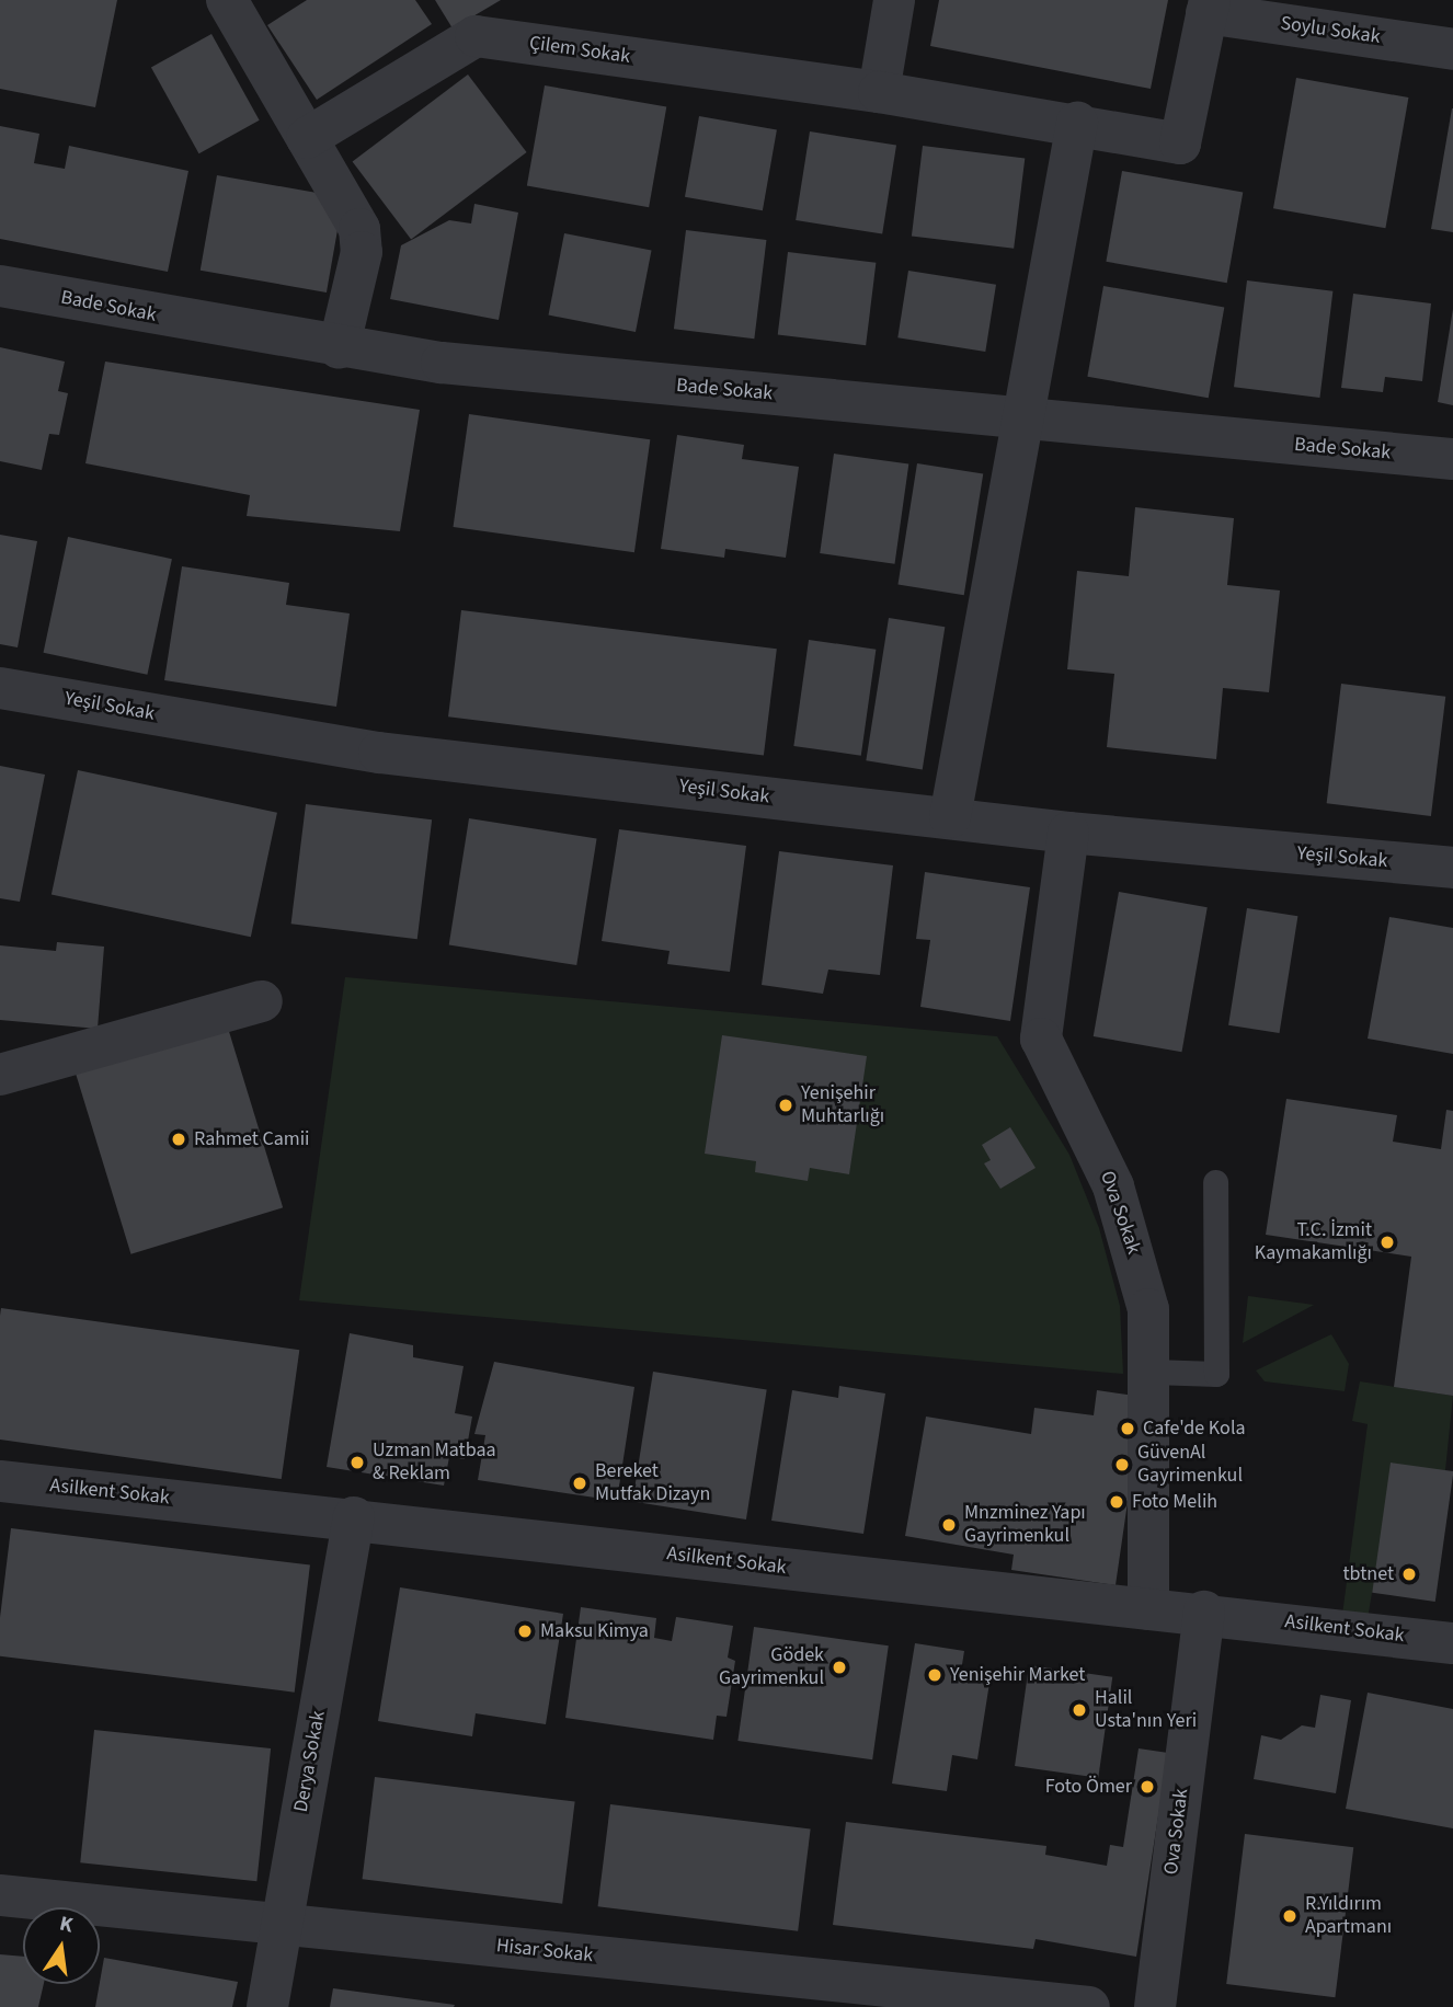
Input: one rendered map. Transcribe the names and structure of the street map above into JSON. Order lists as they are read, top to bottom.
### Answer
{
  "streets": {
    "street": [
      "Soylu Sokak",
      "Çilem Sokak",
      "Bade Sokak",
      "Yeşil Sokak",
      "Ova Sokak",
      "Asilkent Sokak",
      "Derya Sokak",
      "Hisar Sokak"
    ]
  },
  "crossings": [
    ["Soylu Sokak", "Çilem Sokak"],
    ["Yeşil Sokak", "Ova Sokak"],
    ["Ova Sokak", "Asilkent Sokak"],
    ["Asilkent Sokak", "Derya Sokak"],
    ["Derya Sokak", "Hisar Sokak"]
  ],
  "places": [
    "Yenişehir Muhtarlığı",
    "Rahmet Camii",
    "T.C. İzmit Kaymakamlığı",
    "Cafe'de Kola",
    "Uzman Matbaa & Reklam",
    "GüvenAl Gayrimenkul",
    "Bereket Mutfak Dizayn",
    "Foto Melih",
    "Mnzminez Yapı Gayrimenkul",
    "tbtnet",
    "Maksu Kimya",
    "Gödek Gayrimenkul",
    "Yenişehir Market",
    "Halil Usta'nın Yeri",
    "Foto Ömer",
    "R.Yıldırım Apartmanı"
  ],
  "north": "top"
}
